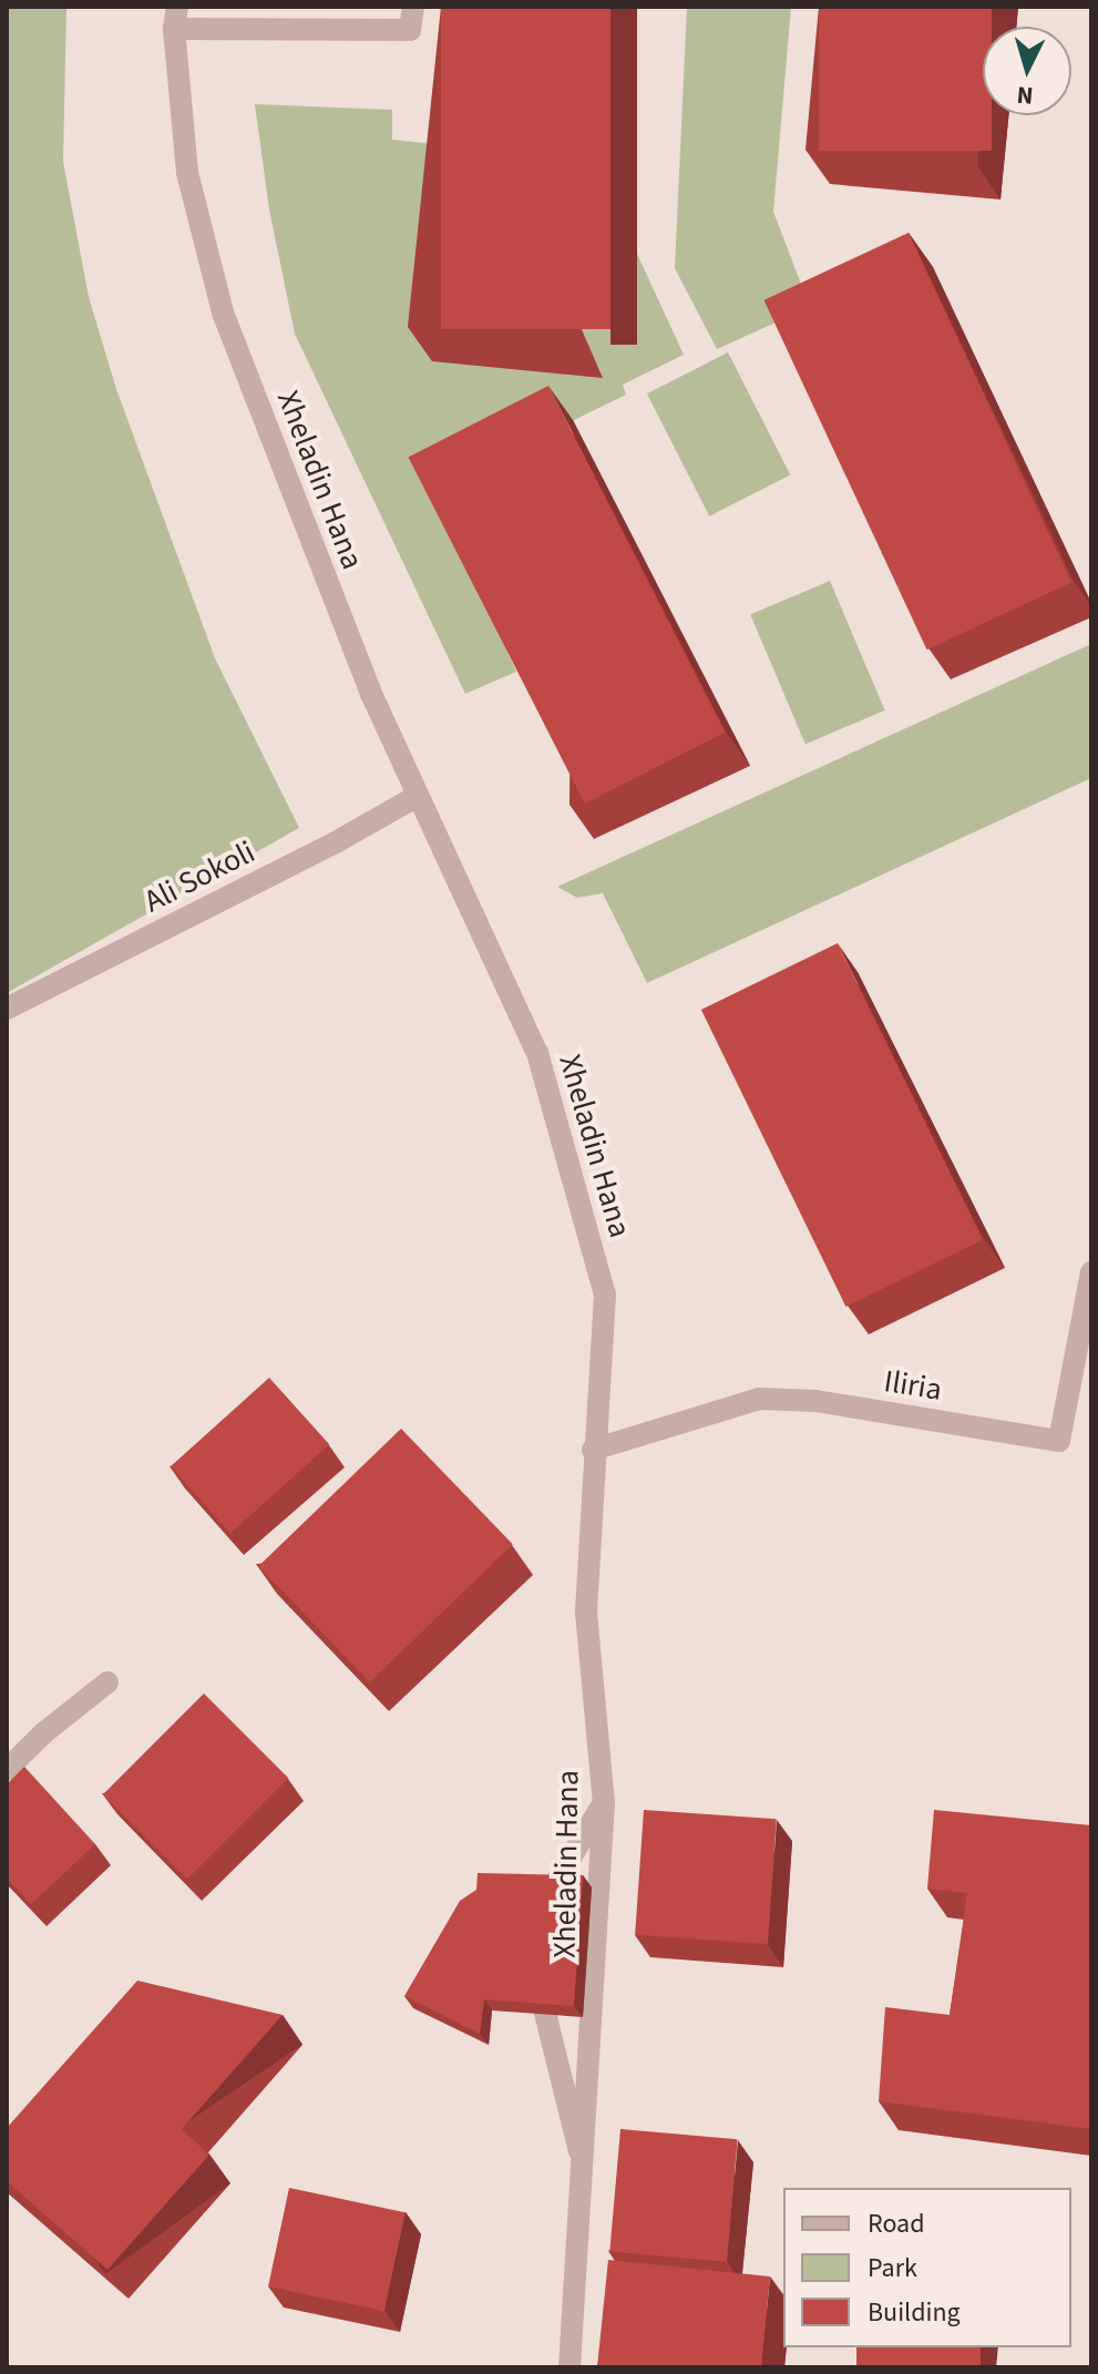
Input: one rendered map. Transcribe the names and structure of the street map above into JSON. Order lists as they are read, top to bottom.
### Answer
{
  "streets": {
    "street": ["Xheladin Hana", "Ali Sokoli", "Iliria"]
  },
  "crossings": [
    ["Xheladin Hana", "Ali Sokoli"],
    ["Xheladin Hana", "Iliria"]
  ],
  "legend": ["Road", "Park", "Building"],
  "north": "bottom"
}
